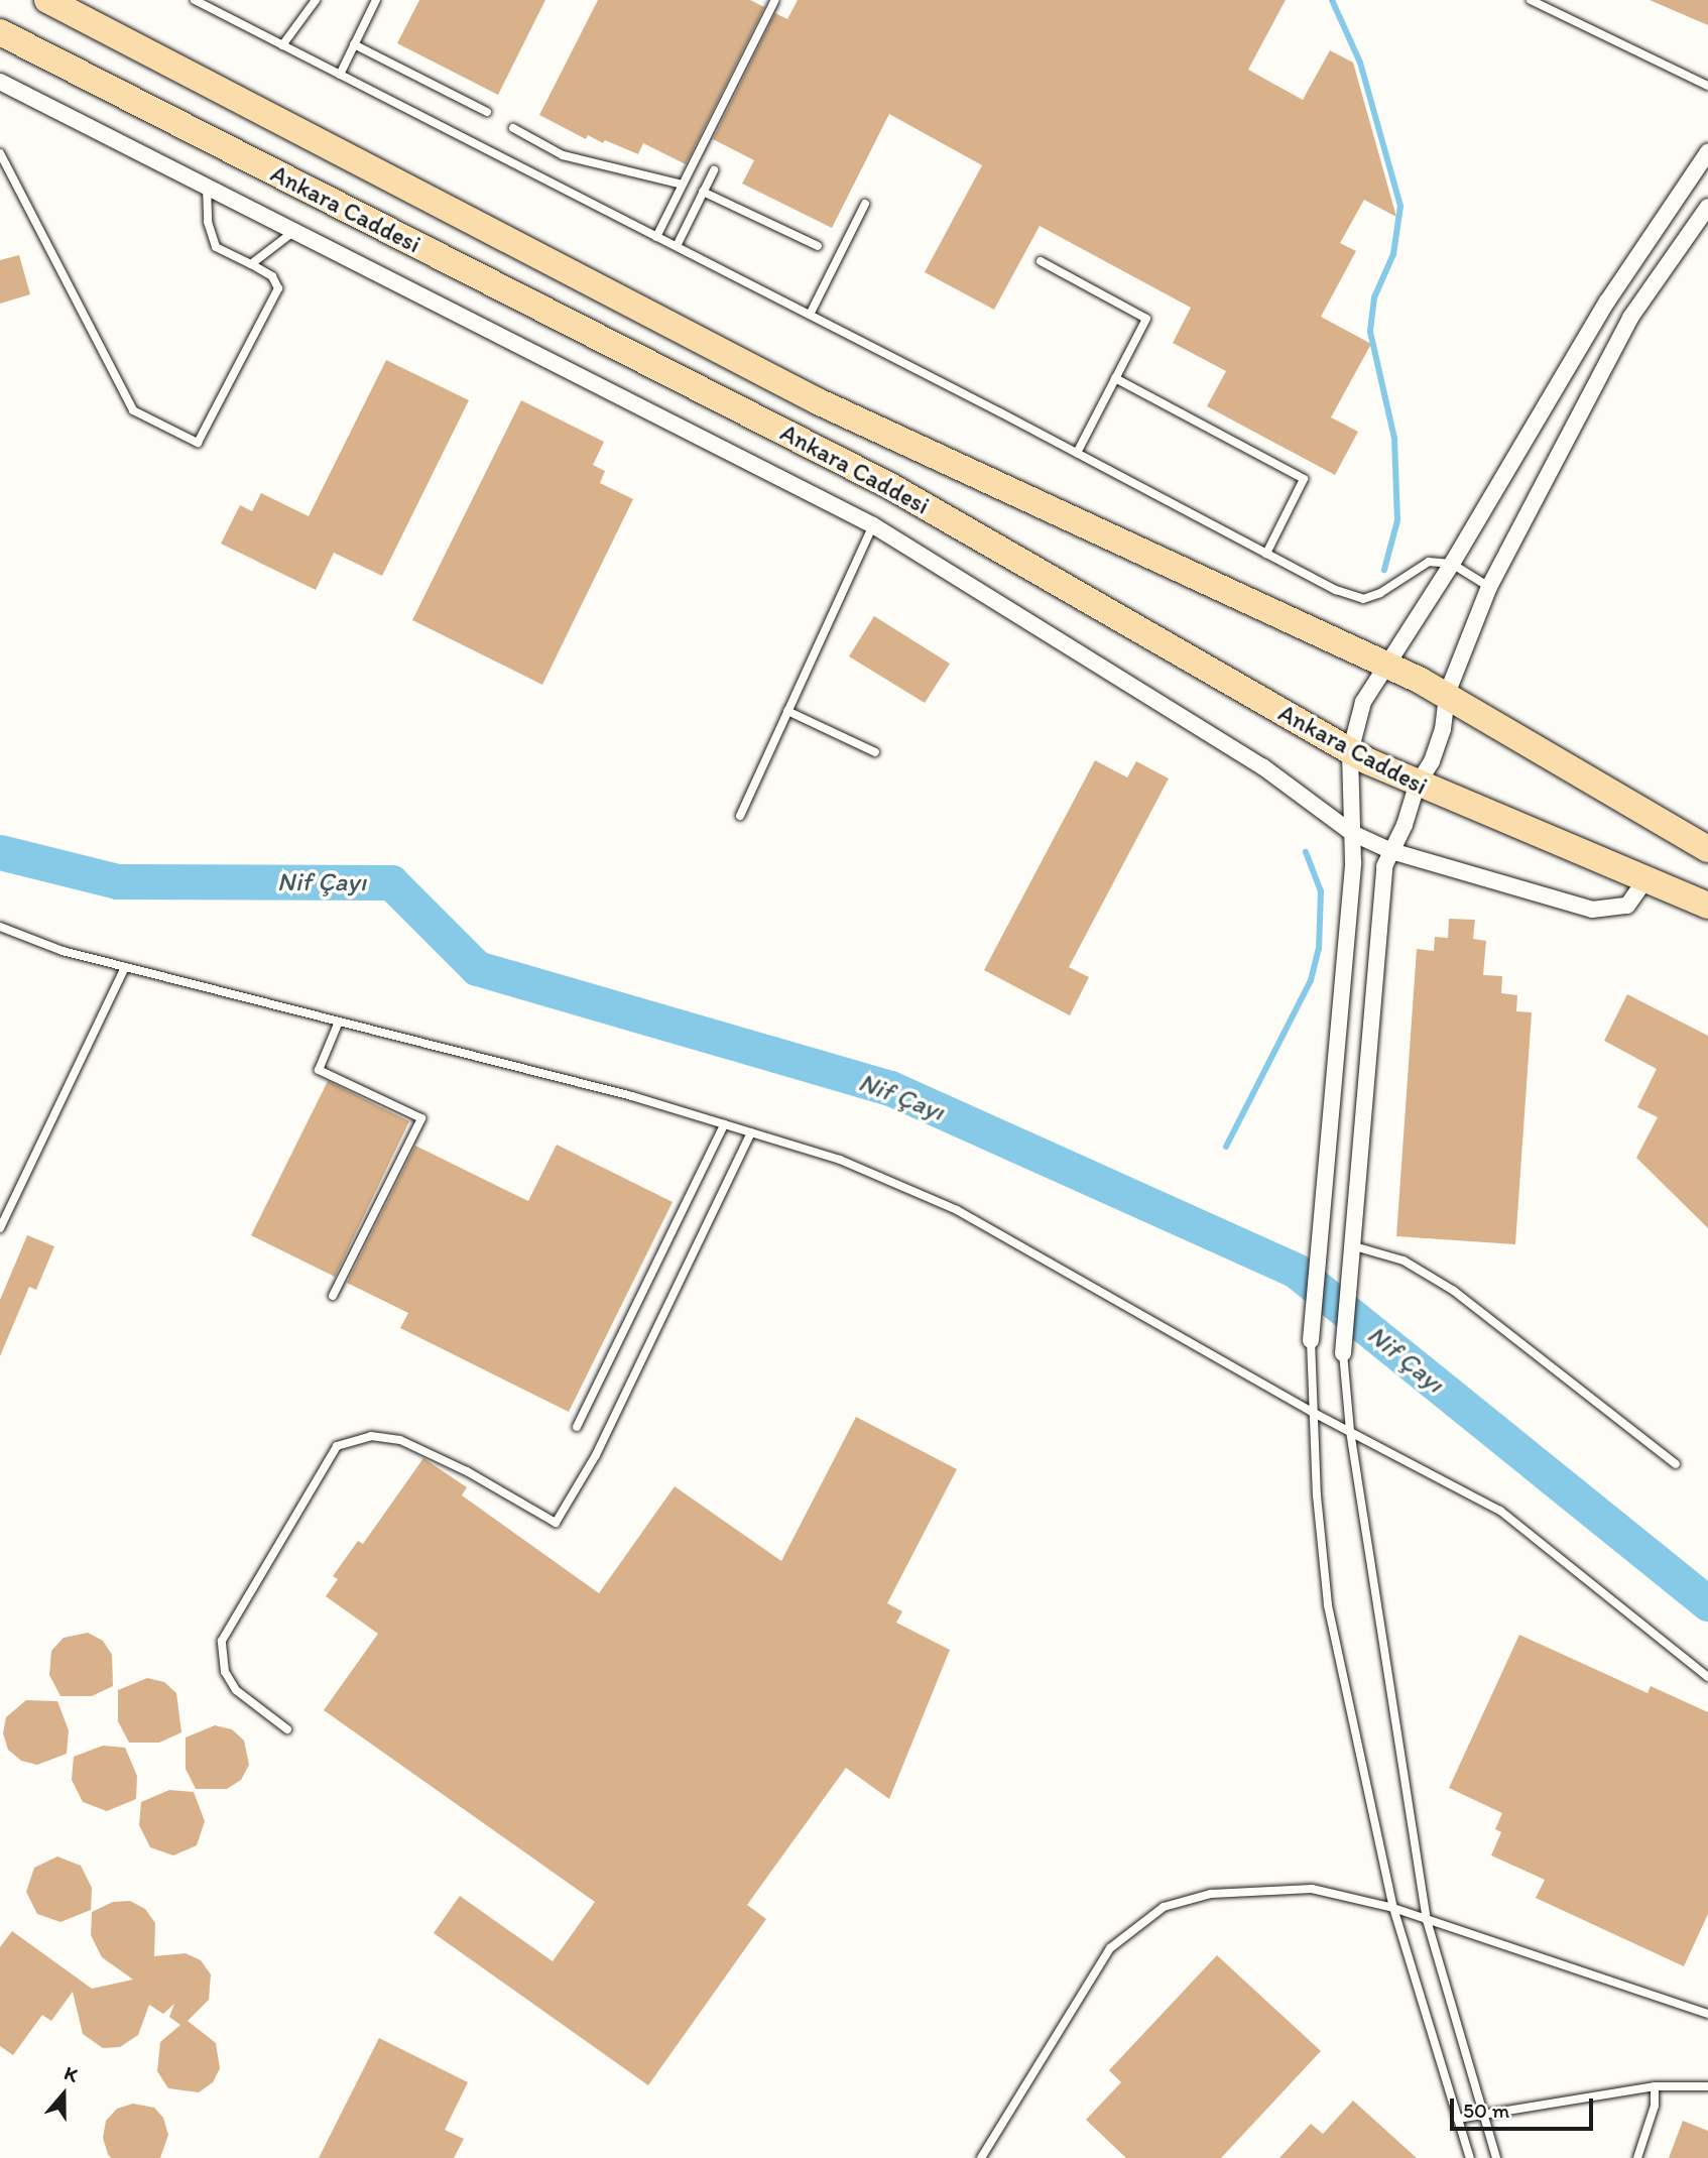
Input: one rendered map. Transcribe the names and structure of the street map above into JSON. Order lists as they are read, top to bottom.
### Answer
{
  "streets": {
    "highway": ["Ankara Caddesi"]
  },
  "water": ["Nif Çayı"],
  "scale_bar": "50 m",
  "north": "top"
}
